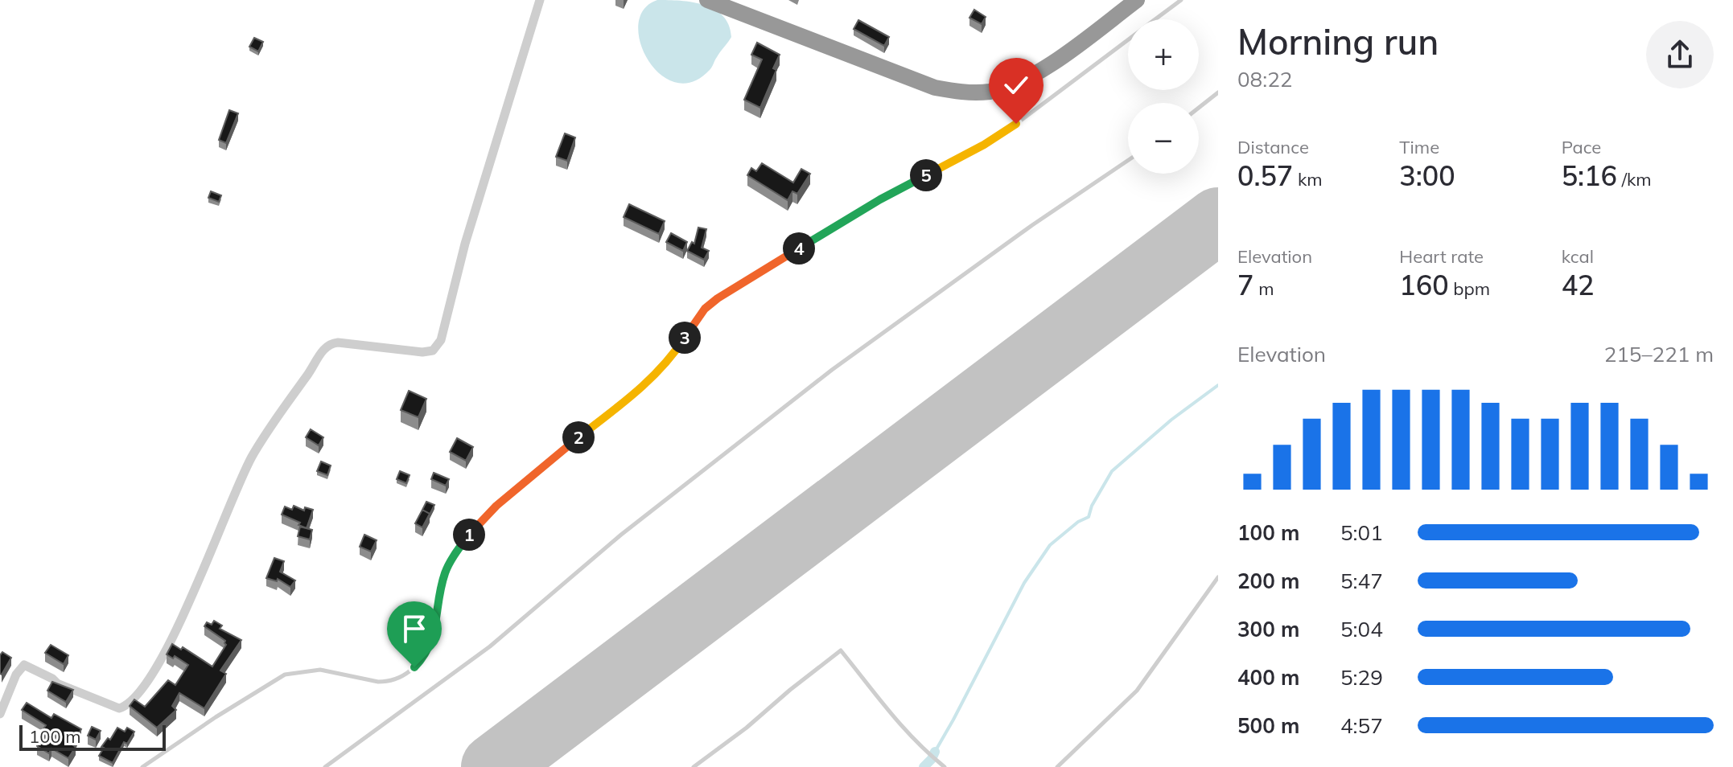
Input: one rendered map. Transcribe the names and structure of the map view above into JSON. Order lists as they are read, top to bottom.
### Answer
{
  "scale_bar": "100 m",
  "page": {
    "heading": ["Morning run", "08:22"],
    "map_buttons": ["+", "−"],
    "stats": [
      ["Distance", "0.57 km"],
      ["Time", "3:00"],
      ["Pace", "5:16 /km"],
      ["Elevation", "7 m"],
      ["Heart rate", "160 bpm"],
      ["kcal", "42"]
    ],
    "pins": [
      "5",
      "4",
      "3",
      "2",
      "1"
    ],
    "chart": ["Elevation", "215–221 m"],
    "list": [
      {
        "name": "100 m",
        "note": "5:01"
      },
      {
        "name": "200 m",
        "note": "5:47"
      },
      {
        "name": "300 m",
        "note": "5:04"
      },
      {
        "name": "400 m",
        "note": "5:29"
      },
      {
        "name": "500 m",
        "note": "4:57"
      }
    ],
    "scale": "100 m"
  }
}
